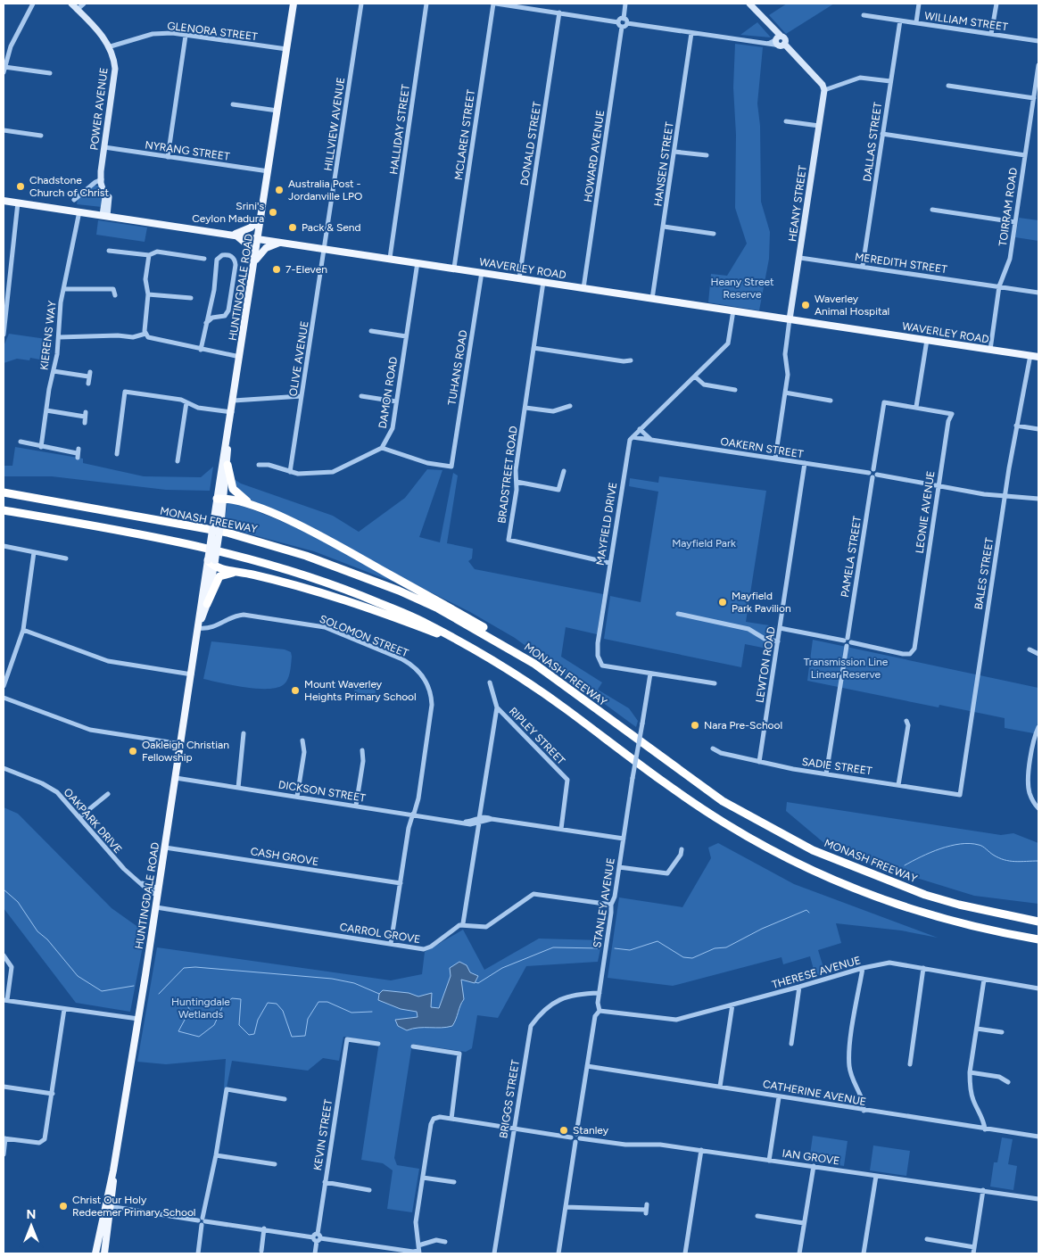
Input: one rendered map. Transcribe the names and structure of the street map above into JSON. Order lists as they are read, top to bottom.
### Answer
{
  "streets": {
    "highway": ["MONASH FREEWAY"],
    "main road": ["WAVERLEY ROAD", "HUNTINGDALE ROAD"],
    "street": [
      "WILLIAM STREET",
      "GLENORA STREET",
      "POWER AVENUE",
      "HILLVIEW AVENUE",
      "HALLIDAY STREET",
      "MCLAREN STREET",
      "DALLAS STREET",
      "DONALD STREET",
      "NYRANG STREET",
      "HOWARD AVENUE",
      "HANSEN STREET",
      "HEANY STREET",
      "TOIRRAM ROAD",
      "MEREDITH STREET",
      "KIERENS WAY",
      "OLIVE AVENUE",
      "TUHANS ROAD",
      "DAMON ROAD",
      "OAKERN STREET",
      "BRADSTREET ROAD",
      "LEONIE AVENUE",
      "MAYFIELD DRIVE",
      "PAMELA STREET",
      "BALES STREET",
      "SOLOMON STREET",
      "LEWTON ROAD",
      "RIPLEY STREET",
      "SADIE STREET",
      "DICKSON STREET",
      "OAKPARK DRIVE",
      "CASH GROVE",
      "STANLEY AVENUE",
      "CARROL GROVE",
      "THERESE AVENUE",
      "CATHERINE AVENUE",
      "BRIGGS STREET",
      "KEVIN STREET",
      "IAN GROVE"
    ]
  },
  "crossings": [
    ["WILLIAM STREET", "DALLAS STREET"],
    ["GLENORA STREET", "POWER AVENUE"],
    ["GLENORA STREET", "HUNTINGDALE ROAD"],
    ["POWER AVENUE", "NYRANG STREET"],
    ["POWER AVENUE", "WAVERLEY ROAD"],
    ["HILLVIEW AVENUE", "WAVERLEY ROAD"],
    ["HILLVIEW AVENUE", "OLIVE AVENUE"],
    ["HALLIDAY STREET", "WAVERLEY ROAD"],
    ["MCLAREN STREET", "WAVERLEY ROAD"],
    ["DALLAS STREET", "MEREDITH STREET"],
    ["DONALD STREET", "WAVERLEY ROAD"],
    ["NYRANG STREET", "HUNTINGDALE ROAD"],
    ["HOWARD AVENUE", "WAVERLEY ROAD"],
    ["HANSEN STREET", "WAVERLEY ROAD"],
    ["HEANY STREET", "MEREDITH STREET"],
    ["HEANY STREET", "WAVERLEY ROAD"],
    ["TOIRRAM ROAD", "MEREDITH STREET"],
    ["TOIRRAM ROAD", "WAVERLEY ROAD"],
    ["WAVERLEY ROAD", "HUNTINGDALE ROAD"],
    ["WAVERLEY ROAD", "KIERENS WAY"],
    ["WAVERLEY ROAD", "OLIVE AVENUE"],
    ["WAVERLEY ROAD", "TUHANS ROAD"],
    ["WAVERLEY ROAD", "DAMON ROAD"],
    ["WAVERLEY ROAD", "BRADSTREET ROAD"],
    ["WAVERLEY ROAD", "MAYFIELD DRIVE"],
    ["WAVERLEY ROAD", "BALES STREET"],
    ["HUNTINGDALE ROAD", "SOLOMON STREET"],
    ["HUNTINGDALE ROAD", "DICKSON STREET"],
    ["HUNTINGDALE ROAD", "OAKPARK DRIVE"],
    ["HUNTINGDALE ROAD", "CASH GROVE"],
    ["HUNTINGDALE ROAD", "CARROL GROVE"],
    ["TUHANS ROAD", "DAMON ROAD"],
    ["OAKERN STREET", "MAYFIELD DRIVE"],
    ["OAKERN STREET", "LEWTON ROAD"],
    ["BRADSTREET ROAD", "MAYFIELD DRIVE"],
    ["LEONIE AVENUE", "PAMELA STREET"],
    ["MAYFIELD DRIVE", "STANLEY AVENUE"],
    ["PAMELA STREET", "SADIE STREET"],
    ["BALES STREET", "SADIE STREET"],
    ["SOLOMON STREET", "DICKSON STREET"],
    ["SOLOMON STREET", "CASH GROVE"],
    ["SOLOMON STREET", "CARROL GROVE"],
    ["LEWTON ROAD", "SADIE STREET"],
    ["RIPLEY STREET", "DICKSON STREET"],
    ["DICKSON STREET", "STANLEY AVENUE"],
    ["STANLEY AVENUE", "THERESE AVENUE"],
    ["STANLEY AVENUE", "CATHERINE AVENUE"],
    ["STANLEY AVENUE", "BRIGGS STREET"],
    ["STANLEY AVENUE", "IAN GROVE"]
  ],
  "parks": [
    "Heany Street Reserve",
    "Mayfield Park",
    "Transmission Line Linear Reserve",
    "Huntingdale Wetlands"
  ],
  "places": [
    "Chadstone Church of Christ",
    "Australia Post - Jordanville LPO",
    "Srini's Ceylon Madura",
    "Pack & Send",
    "7-Eleven",
    "Waverley Animal Hospital",
    "Mayfield Park Pavilion",
    "Mount Waverley Heights Primary School",
    "Nara Pre-School",
    "Oakleigh Christian Fellowship",
    "Stanley",
    "Christ Our Holy Redeemer Primary School"
  ],
  "north": "top"
}
